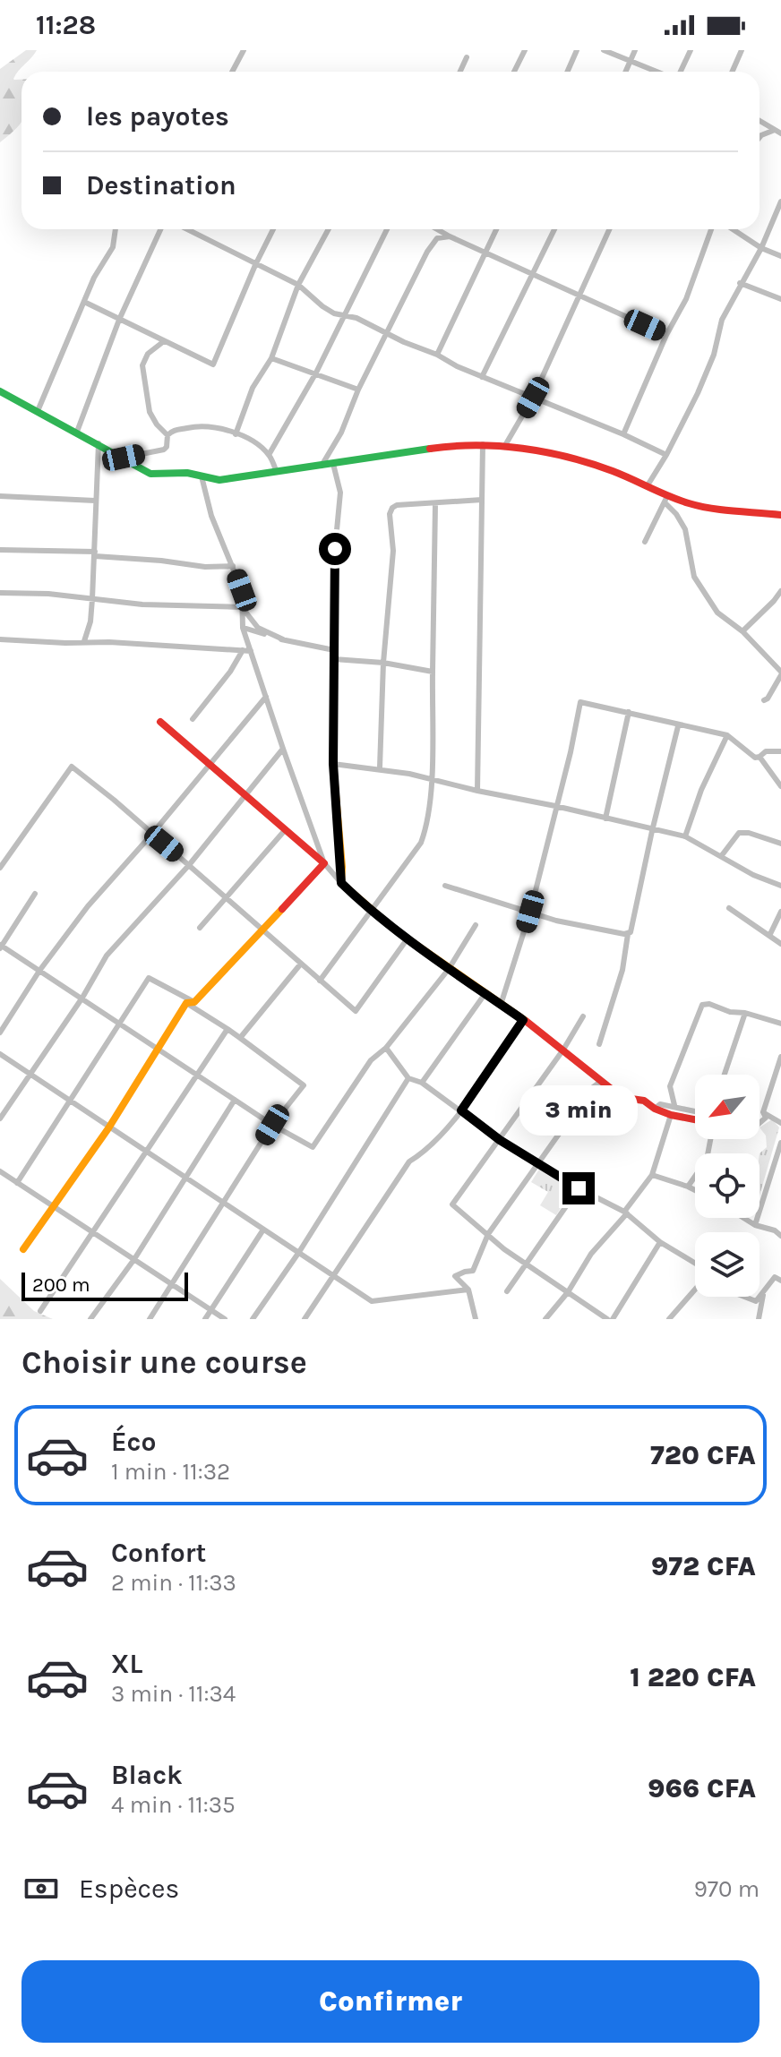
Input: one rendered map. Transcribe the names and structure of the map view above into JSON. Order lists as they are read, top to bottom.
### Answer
{
  "scale_bar": "200 m",
  "north": "bottom left",
  "page": {
    "status": "11:28",
    "banner": ["les payotes", "Destination"],
    "bubble": "3 min",
    "scale": "200 m",
    "heading": "Choisir une course",
    "list": [
      {
        "name": "Éco",
        "note": "1 min · 11:32",
        "value": "720 CFA"
      },
      {
        "name": "Confort",
        "note": "2 min · 11:33",
        "value": "972 CFA"
      },
      {
        "name": "XL",
        "note": "3 min · 11:34",
        "value": "1 220 CFA"
      },
      {
        "name": "Black",
        "note": "4 min · 11:35",
        "value": "966 CFA"
      }
    ],
    "pay": ["Espèces", "970 m"],
    "buttons": "Confirmer"
  }
}
